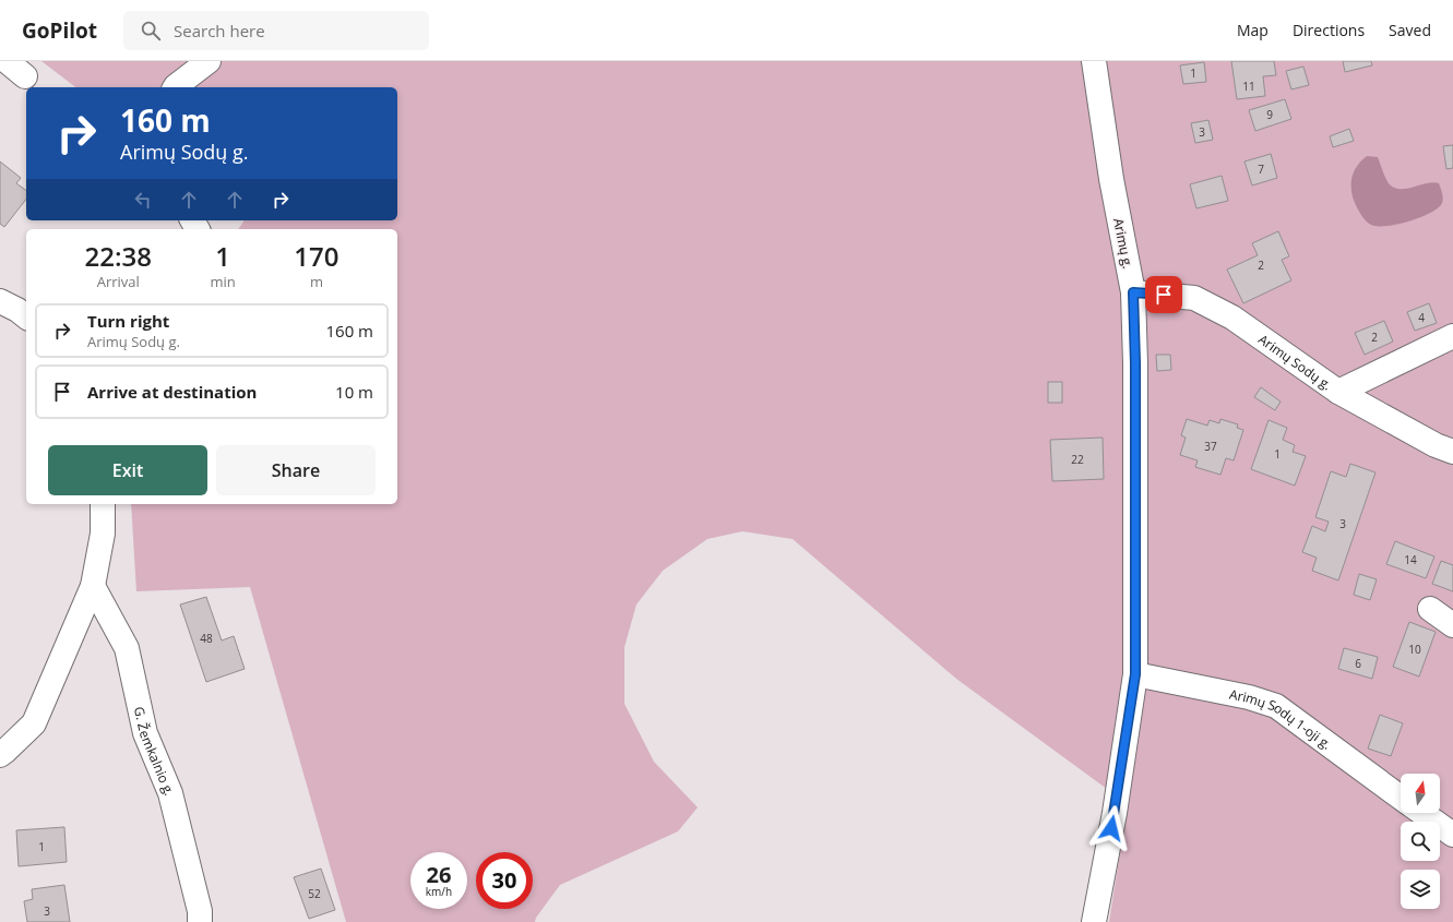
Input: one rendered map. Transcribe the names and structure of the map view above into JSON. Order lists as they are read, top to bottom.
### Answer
{
  "streets": {
    "street": [
      "Arimų g.",
      "Arimų Sodų g.",
      "Arimų Sodų 1-oji g.",
      "G. Žemkalnio g."
    ]
  },
  "crossings": [
    ["Arimų g.", "Arimų Sodų g."],
    ["Arimų g.", "Arimų Sodų 1-oji g."]
  ],
  "house_numbers": [
    "1",
    "11",
    "9",
    "3",
    "7",
    "2",
    "4",
    "2",
    "37",
    "1",
    "22",
    "3",
    "14",
    "48",
    "10",
    "6",
    "1",
    "52",
    "3"
  ],
  "north": "top",
  "page": {
    "header": "GoPilot",
    "search": "Search here",
    "nav": ["Map", "Directions", "Saved"],
    "turn": ["160 m", "Arimų Sodų g."],
    "eta": [
      "22:38",
      "Arrival",
      "1",
      "min",
      "170",
      "m"
    ],
    "list": [
      {
        "name": "Turn right",
        "note": "Arimų Sodų g.",
        "value": "160 m"
      },
      {
        "name": "Arrive at destination",
        "value": "10 m"
      }
    ],
    "buttons": ["Exit", "Share"],
    "speed": "26 km/h",
    "limit": "30"
  }
}
